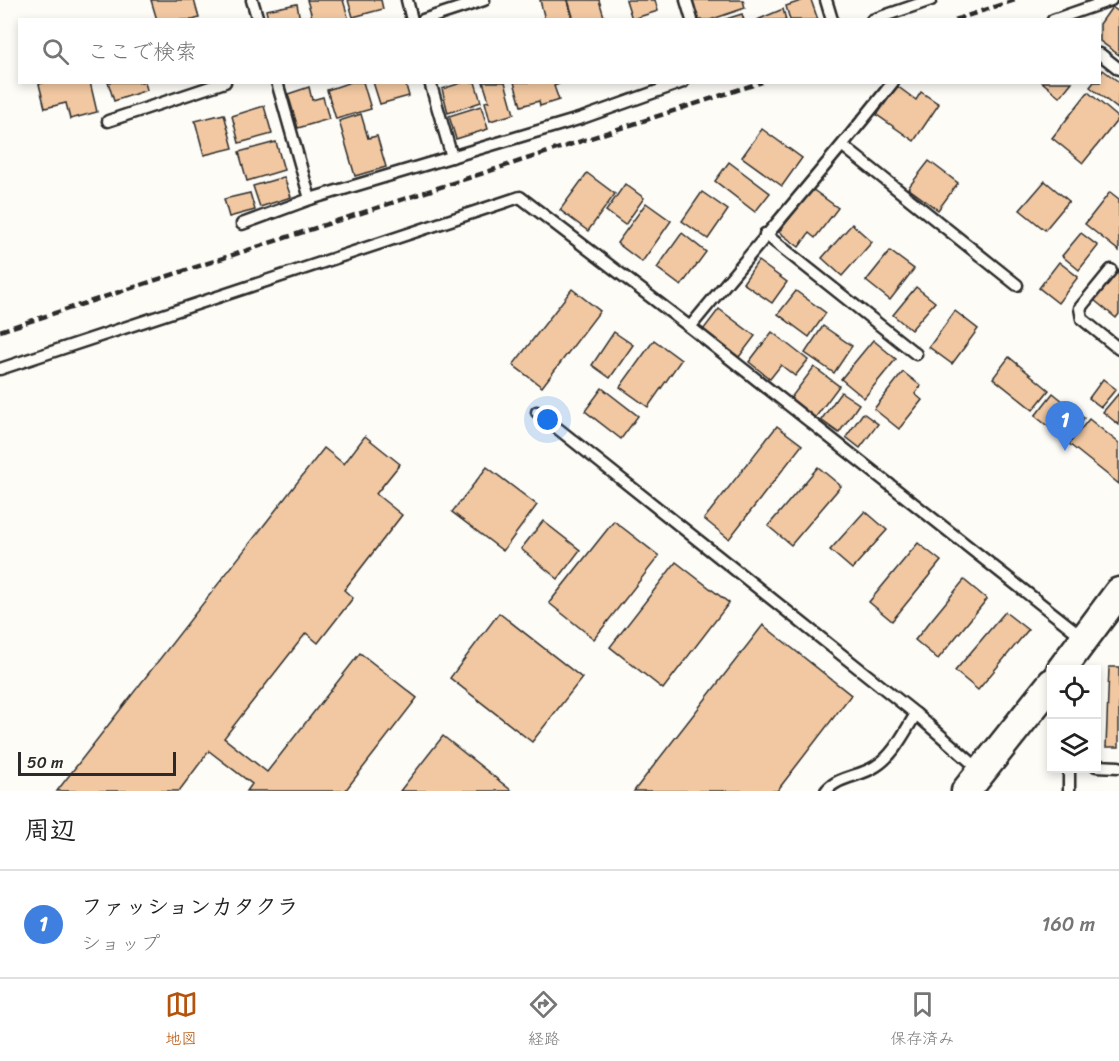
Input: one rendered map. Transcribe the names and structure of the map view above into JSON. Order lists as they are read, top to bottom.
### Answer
{
  "scale_bar": "50 m",
  "page": {
    "search": "ここで検索",
    "pins": "1",
    "scale": "50 m",
    "heading": "周辺",
    "list": [
      {
        "mark": "1",
        "name": "ファッションカタクラ",
        "note": "ショップ",
        "value": "160 m"
      }
    ],
    "nav": ["地図", "経路", "保存済み"]
  }
}
